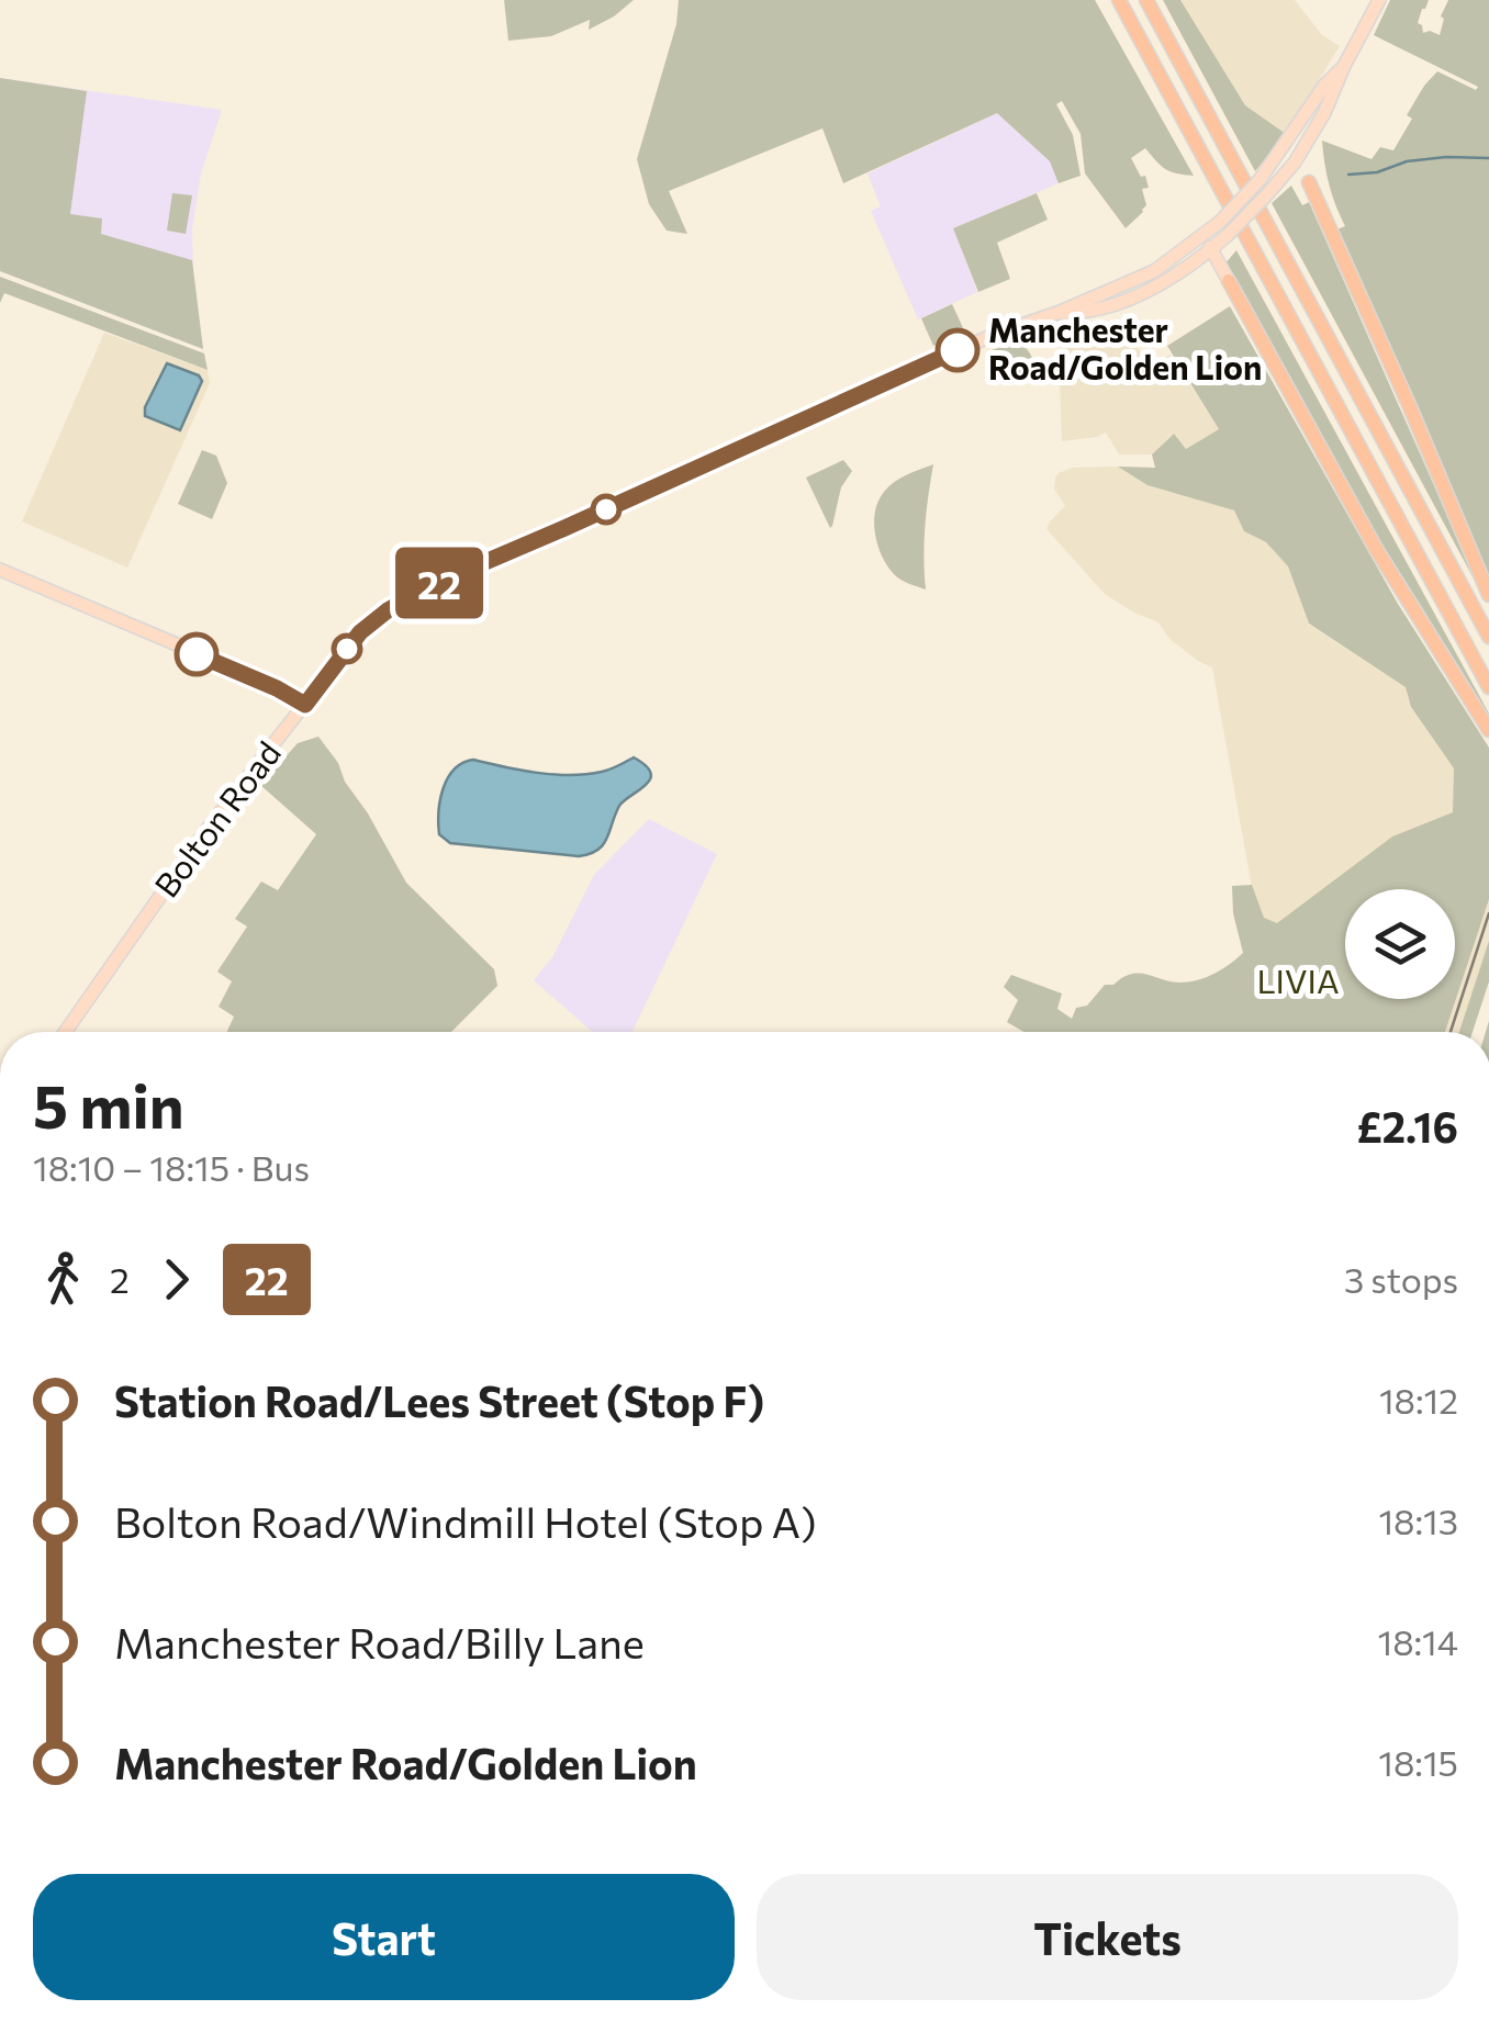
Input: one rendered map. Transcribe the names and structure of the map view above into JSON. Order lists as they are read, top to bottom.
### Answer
{
  "streets": {
    "main road": ["Bolton Road"]
  },
  "parks": ["LIVIA"],
  "places": ["Manchester Road/Golden Lion"],
  "lines": ["bus line 22"],
  "page": {
    "on_map": "22",
    "heading": ["5 min", "18:10 – 18:15 · Bus", "£2.16"],
    "legs": ["2", "22", "3 stops"],
    "list": [
      {
        "name": "Station Road/Lees Street (Stop F)",
        "value": "18:12"
      },
      {
        "name": "Bolton Road/Windmill Hotel (Stop A)",
        "value": "18:13"
      },
      {
        "name": "Manchester Road/Billy Lane",
        "value": "18:14"
      },
      {
        "name": "Manchester Road/Golden Lion",
        "value": "18:15"
      }
    ],
    "buttons": ["Start", "Tickets"]
  }
}
